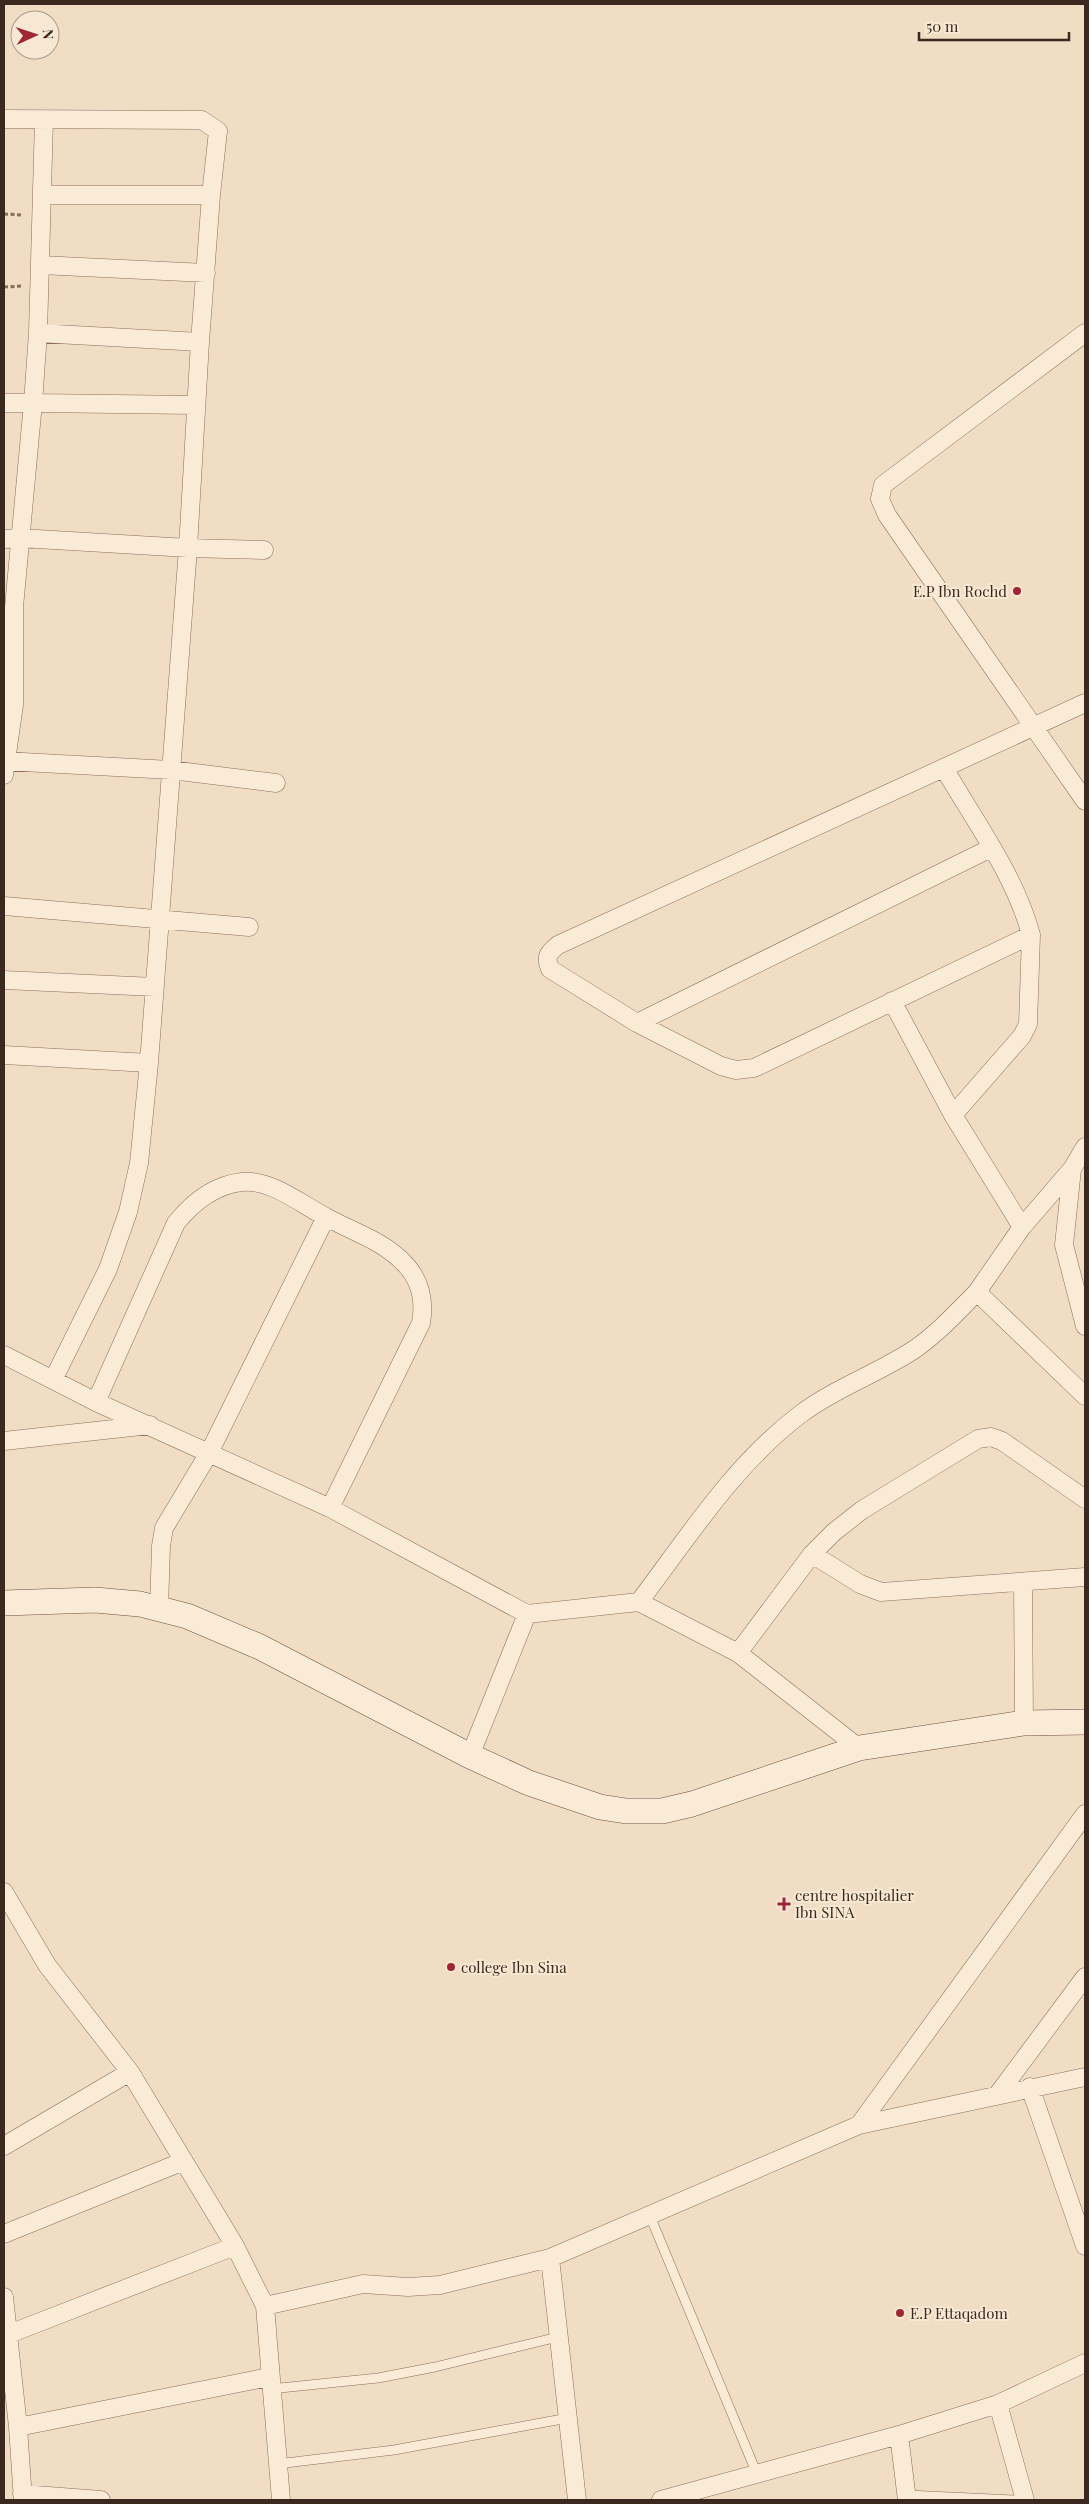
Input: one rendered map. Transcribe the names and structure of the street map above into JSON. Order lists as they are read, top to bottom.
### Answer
{
  "places": {
    "other": ["E.P Ibn Rochd", "college Ibn Sina", "E.P Ettaqadom"],
    "health": ["centre hospitalier Ibn SINA"]
  },
  "scale_bar": "50 m",
  "north": "right"
}
